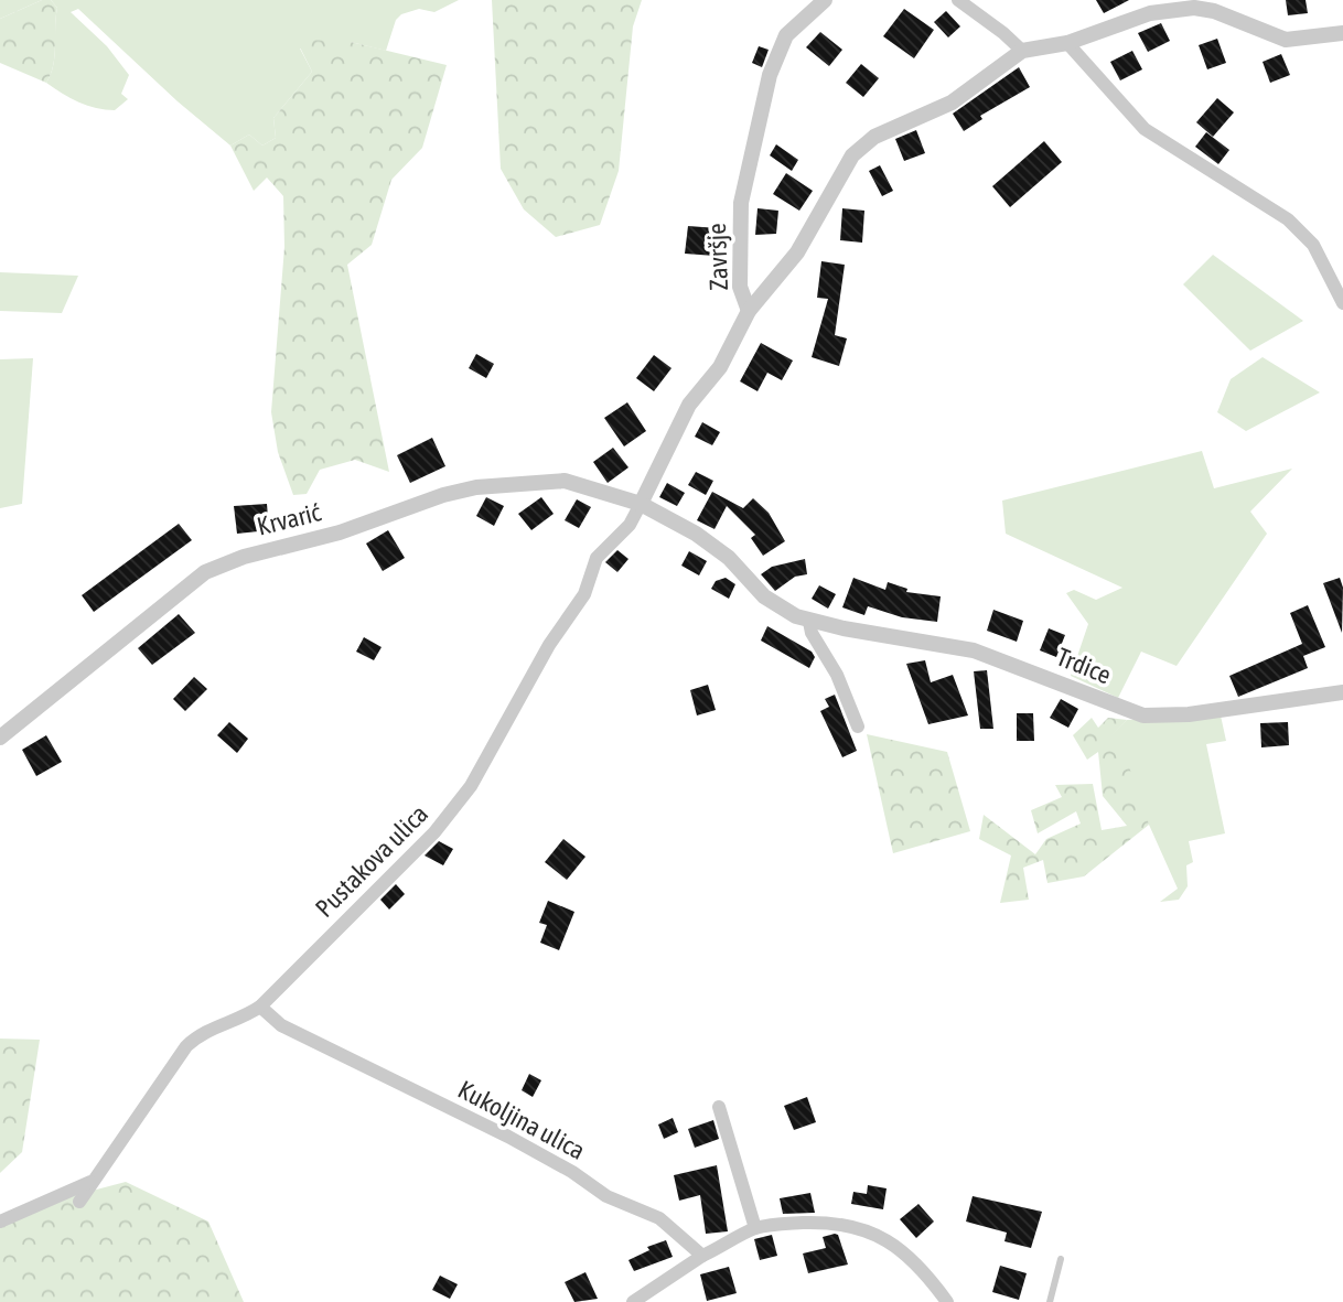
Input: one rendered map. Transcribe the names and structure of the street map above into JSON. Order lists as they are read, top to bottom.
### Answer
{
  "streets": {
    "street": [
      "Završje",
      "Krvarić",
      "Trdice",
      "Pustakova ulica",
      "Kukoljina ulica"
    ]
  },
  "crossings": [
    ["Završje", "Krvarić"],
    ["Završje", "Trdice"],
    ["Završje", "Pustakova ulica"],
    ["Krvarić", "Trdice"],
    ["Krvarić", "Pustakova ulica"],
    ["Trdice", "Pustakova ulica"],
    ["Pustakova ulica", "Kukoljina ulica"]
  ]
}
